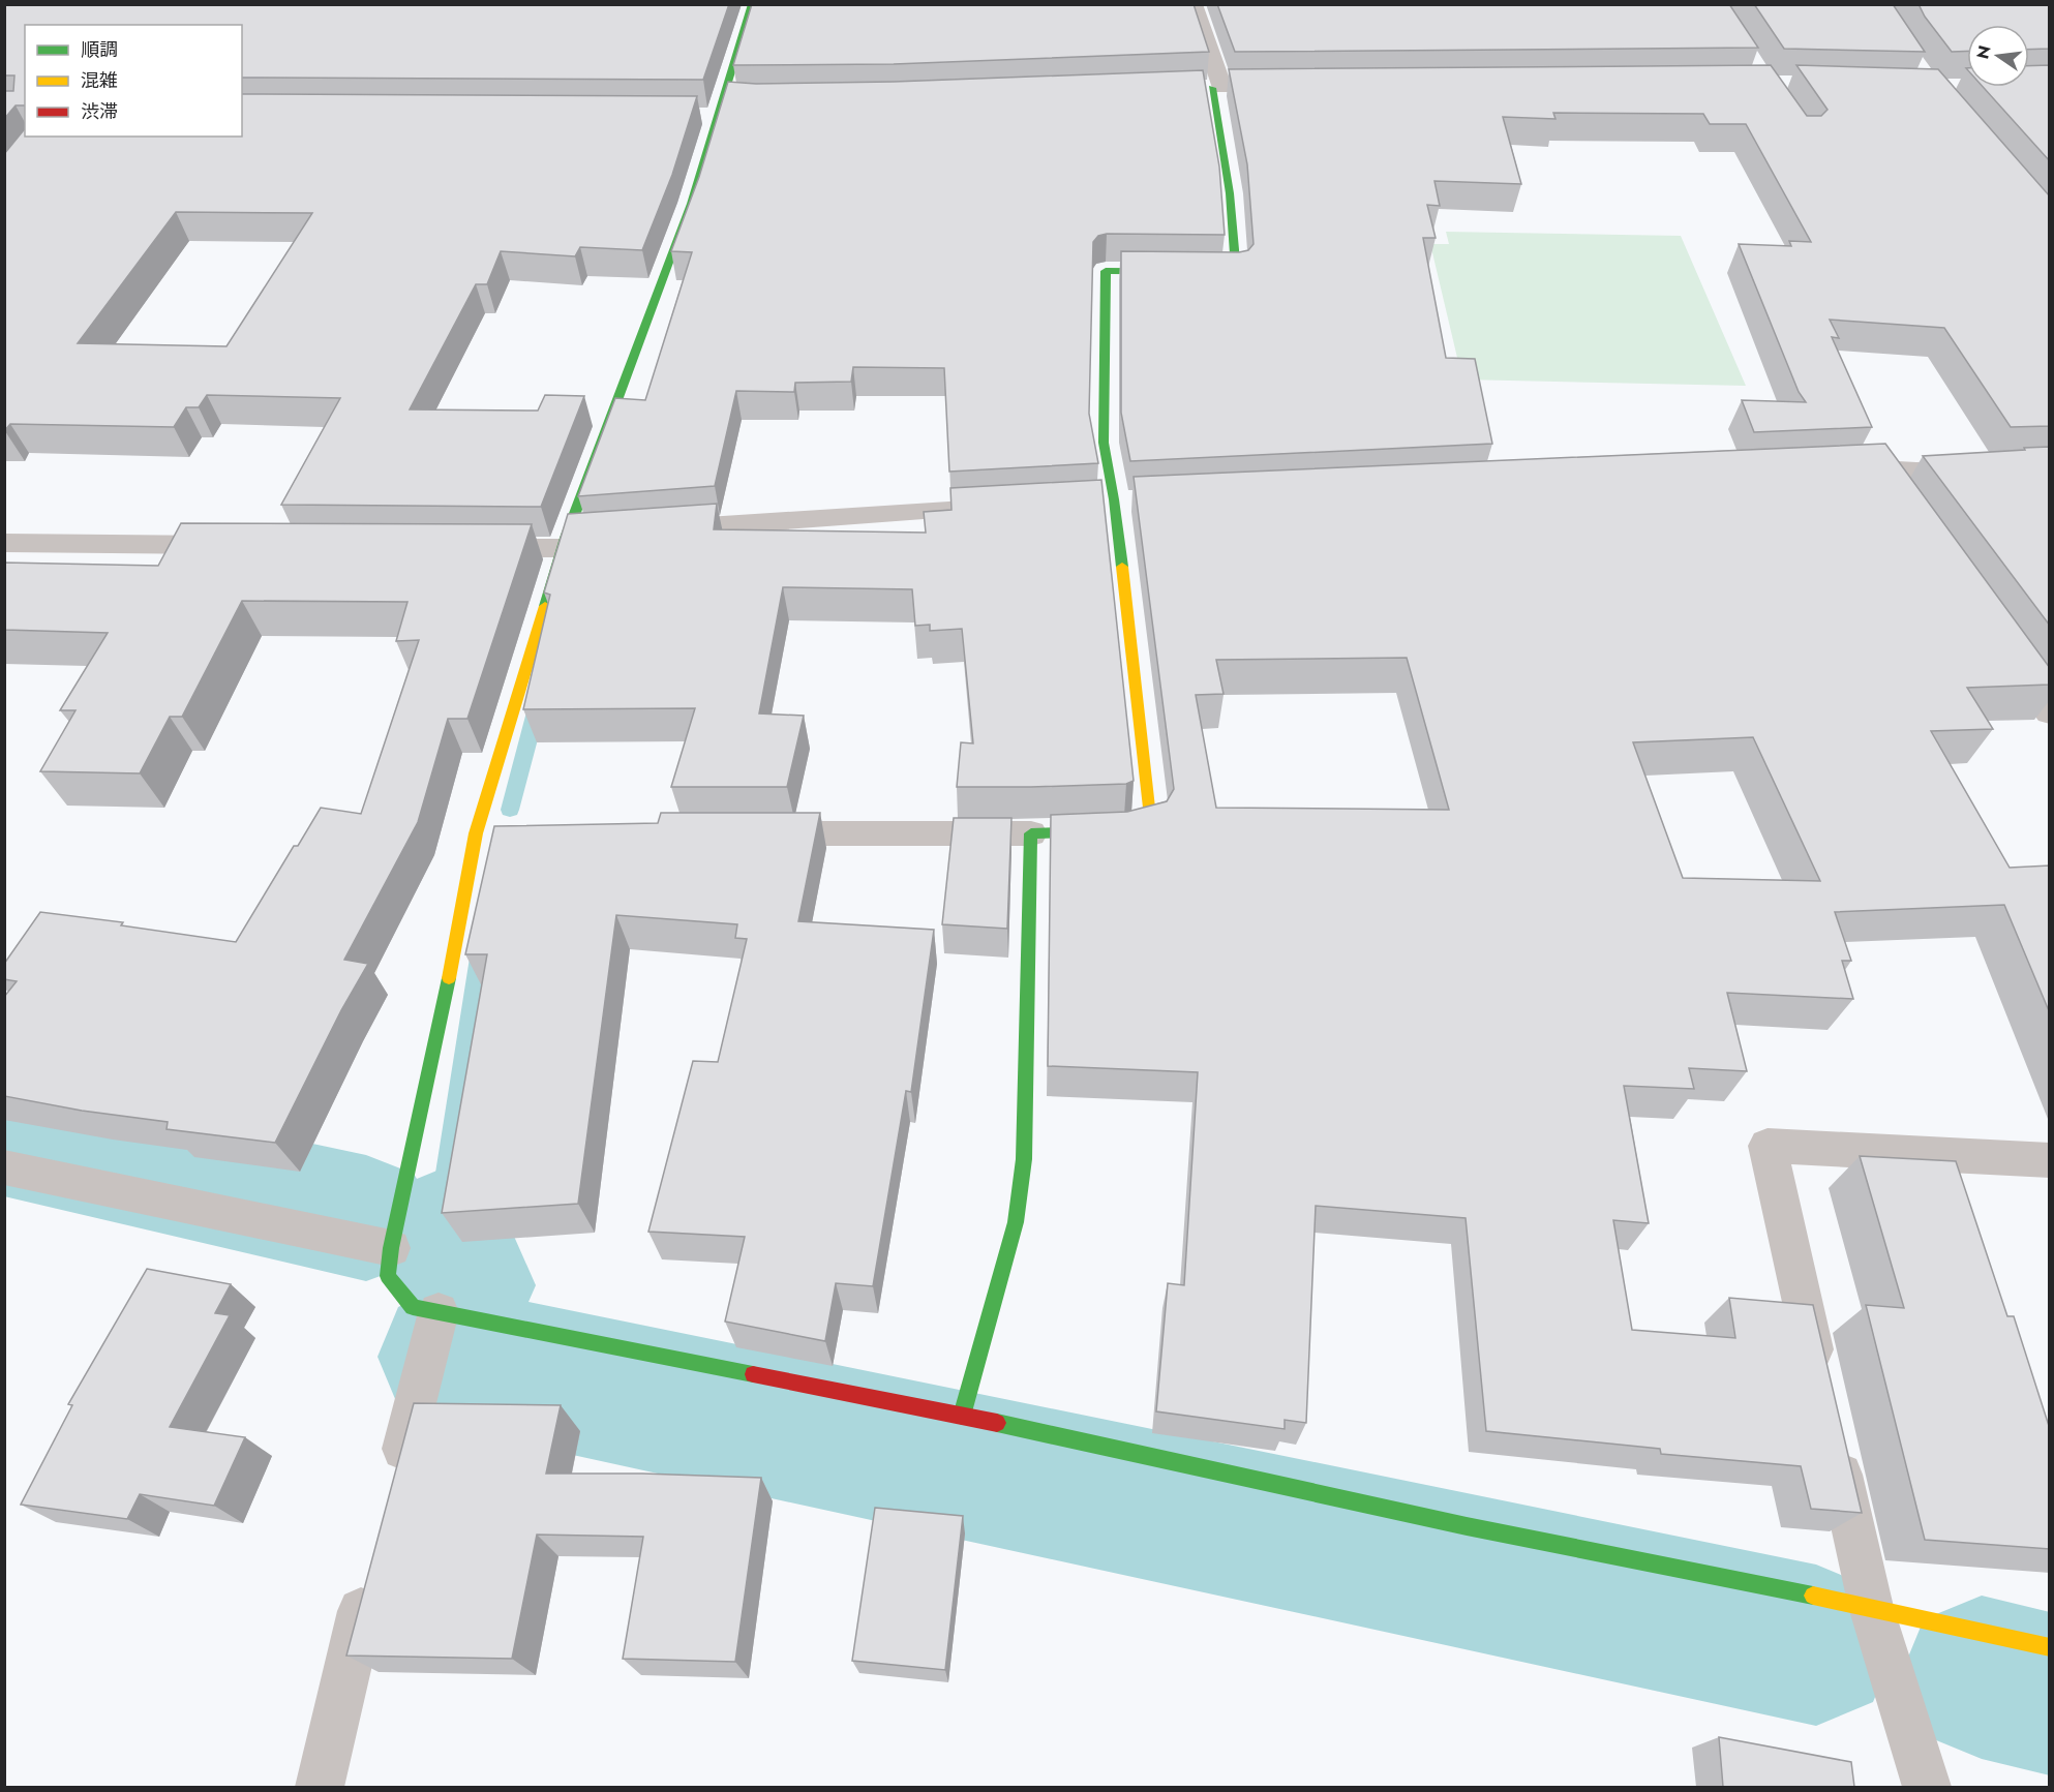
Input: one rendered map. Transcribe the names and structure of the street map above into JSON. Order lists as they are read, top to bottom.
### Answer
{
  "legend": ["順調", "混雑", "渋滞"],
  "north": "left"
}
